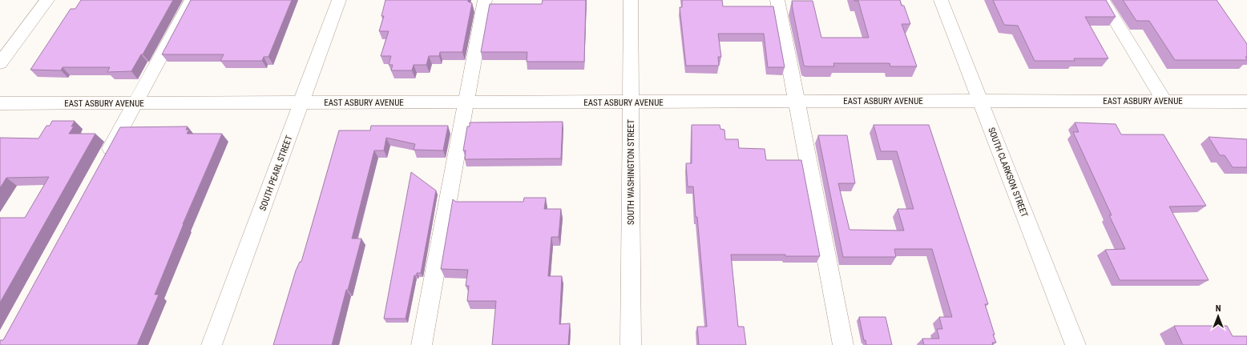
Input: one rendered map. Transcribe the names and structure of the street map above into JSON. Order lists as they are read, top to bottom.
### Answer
{
  "streets": {
    "street": [
      "EAST ASBURY AVENUE",
      "SOUTH WASHINGTON STREET",
      "SOUTH CLARKSON STREET",
      "SOUTH PEARL STREET"
    ]
  },
  "crossings": [
    ["EAST ASBURY AVENUE", "SOUTH WASHINGTON STREET"],
    ["EAST ASBURY AVENUE", "SOUTH CLARKSON STREET"],
    ["EAST ASBURY AVENUE", "SOUTH PEARL STREET"]
  ],
  "north": "top"
}
